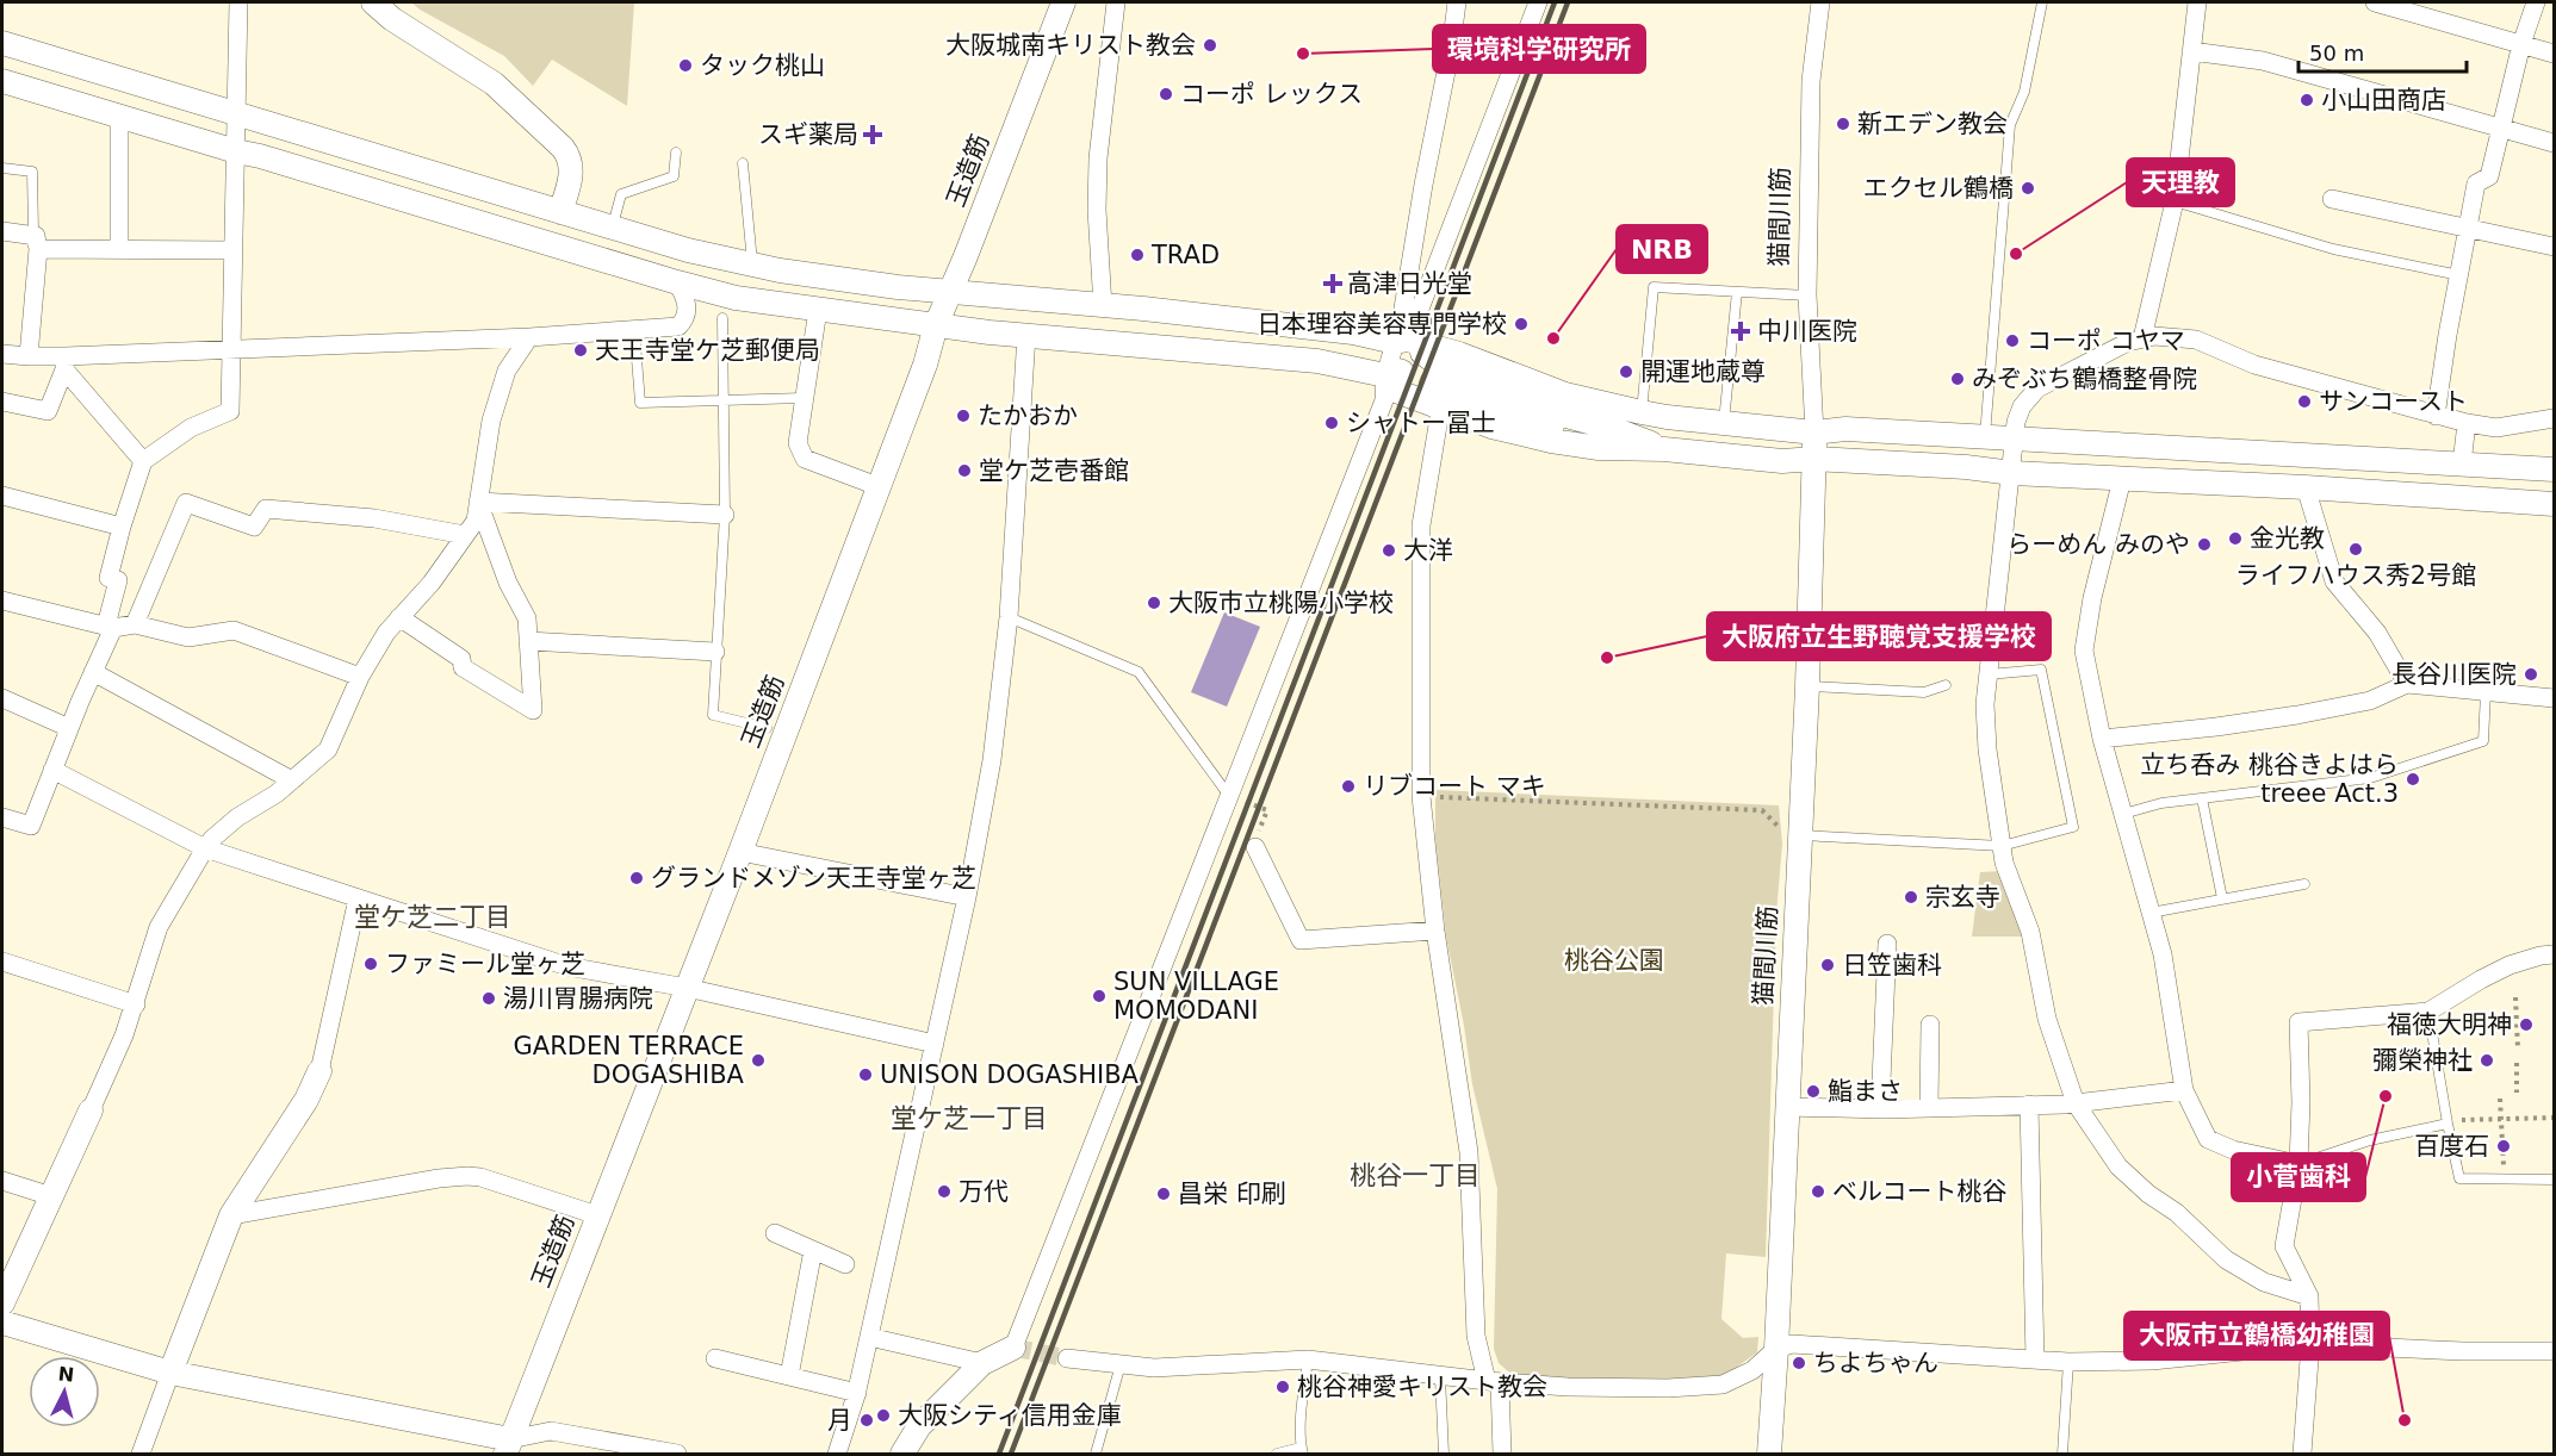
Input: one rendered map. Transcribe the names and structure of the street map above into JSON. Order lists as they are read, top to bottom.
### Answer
{
  "streets": {
    "street": ["玉造筋", "猫間川筋"]
  },
  "districts": ["堂ケ芝二丁目", "堂ケ芝一丁目", "桃谷一丁目"],
  "parks": ["桃谷公園"],
  "places": {
    "other": [
      "大阪城南キリスト教会",
      "環境科学研究所",
      "タック桃山",
      "コーポ レックス",
      "小山田商店",
      "新エデン教会",
      "エクセル鶴橋",
      "天理教",
      "TRAD",
      "日本理容美容専門学校",
      "NRB",
      "コーポ コヤマ",
      "天王寺堂ケ芝郵便局",
      "開運地蔵尊",
      "みぞぶち鶴橋整骨院",
      "サンコースト",
      "たかおか",
      "シャトー冨士",
      "堂ケ芝壱番館",
      "金光教",
      "らーめん みのや",
      "ライフハウス秀2号館",
      "大洋",
      "大阪市立桃陽小学校",
      "大阪府立生野聴覚支援学校",
      "長谷川医院",
      "立ち呑み 桃谷きよはら treee Act.3",
      "リブコート マキ",
      "グランドメゾン天王寺堂ヶ芝",
      "宗玄寺",
      "ファミール堂ヶ芝",
      "日笠歯科",
      "SUN VILLAGE MOMODANI",
      "湯川胃腸病院",
      "福徳大明神",
      "GARDEN TERRACE DOGASHIBA",
      "彌榮神社",
      "UNISON DOGASHIBA",
      "鮨まさ",
      "小菅歯科",
      "百度石",
      "万代",
      "ベルコート桃谷",
      "昌栄 印刷",
      "ちよちゃん",
      "桃谷神愛キリスト教会",
      "大阪シティ信用金庫",
      "月",
      "大阪市立鶴橋幼稚園"
    ],
    "health": ["スギ薬局", "高津日光堂", "中川医院"]
  },
  "scale_bar": "50 m",
  "north": "top"
}
